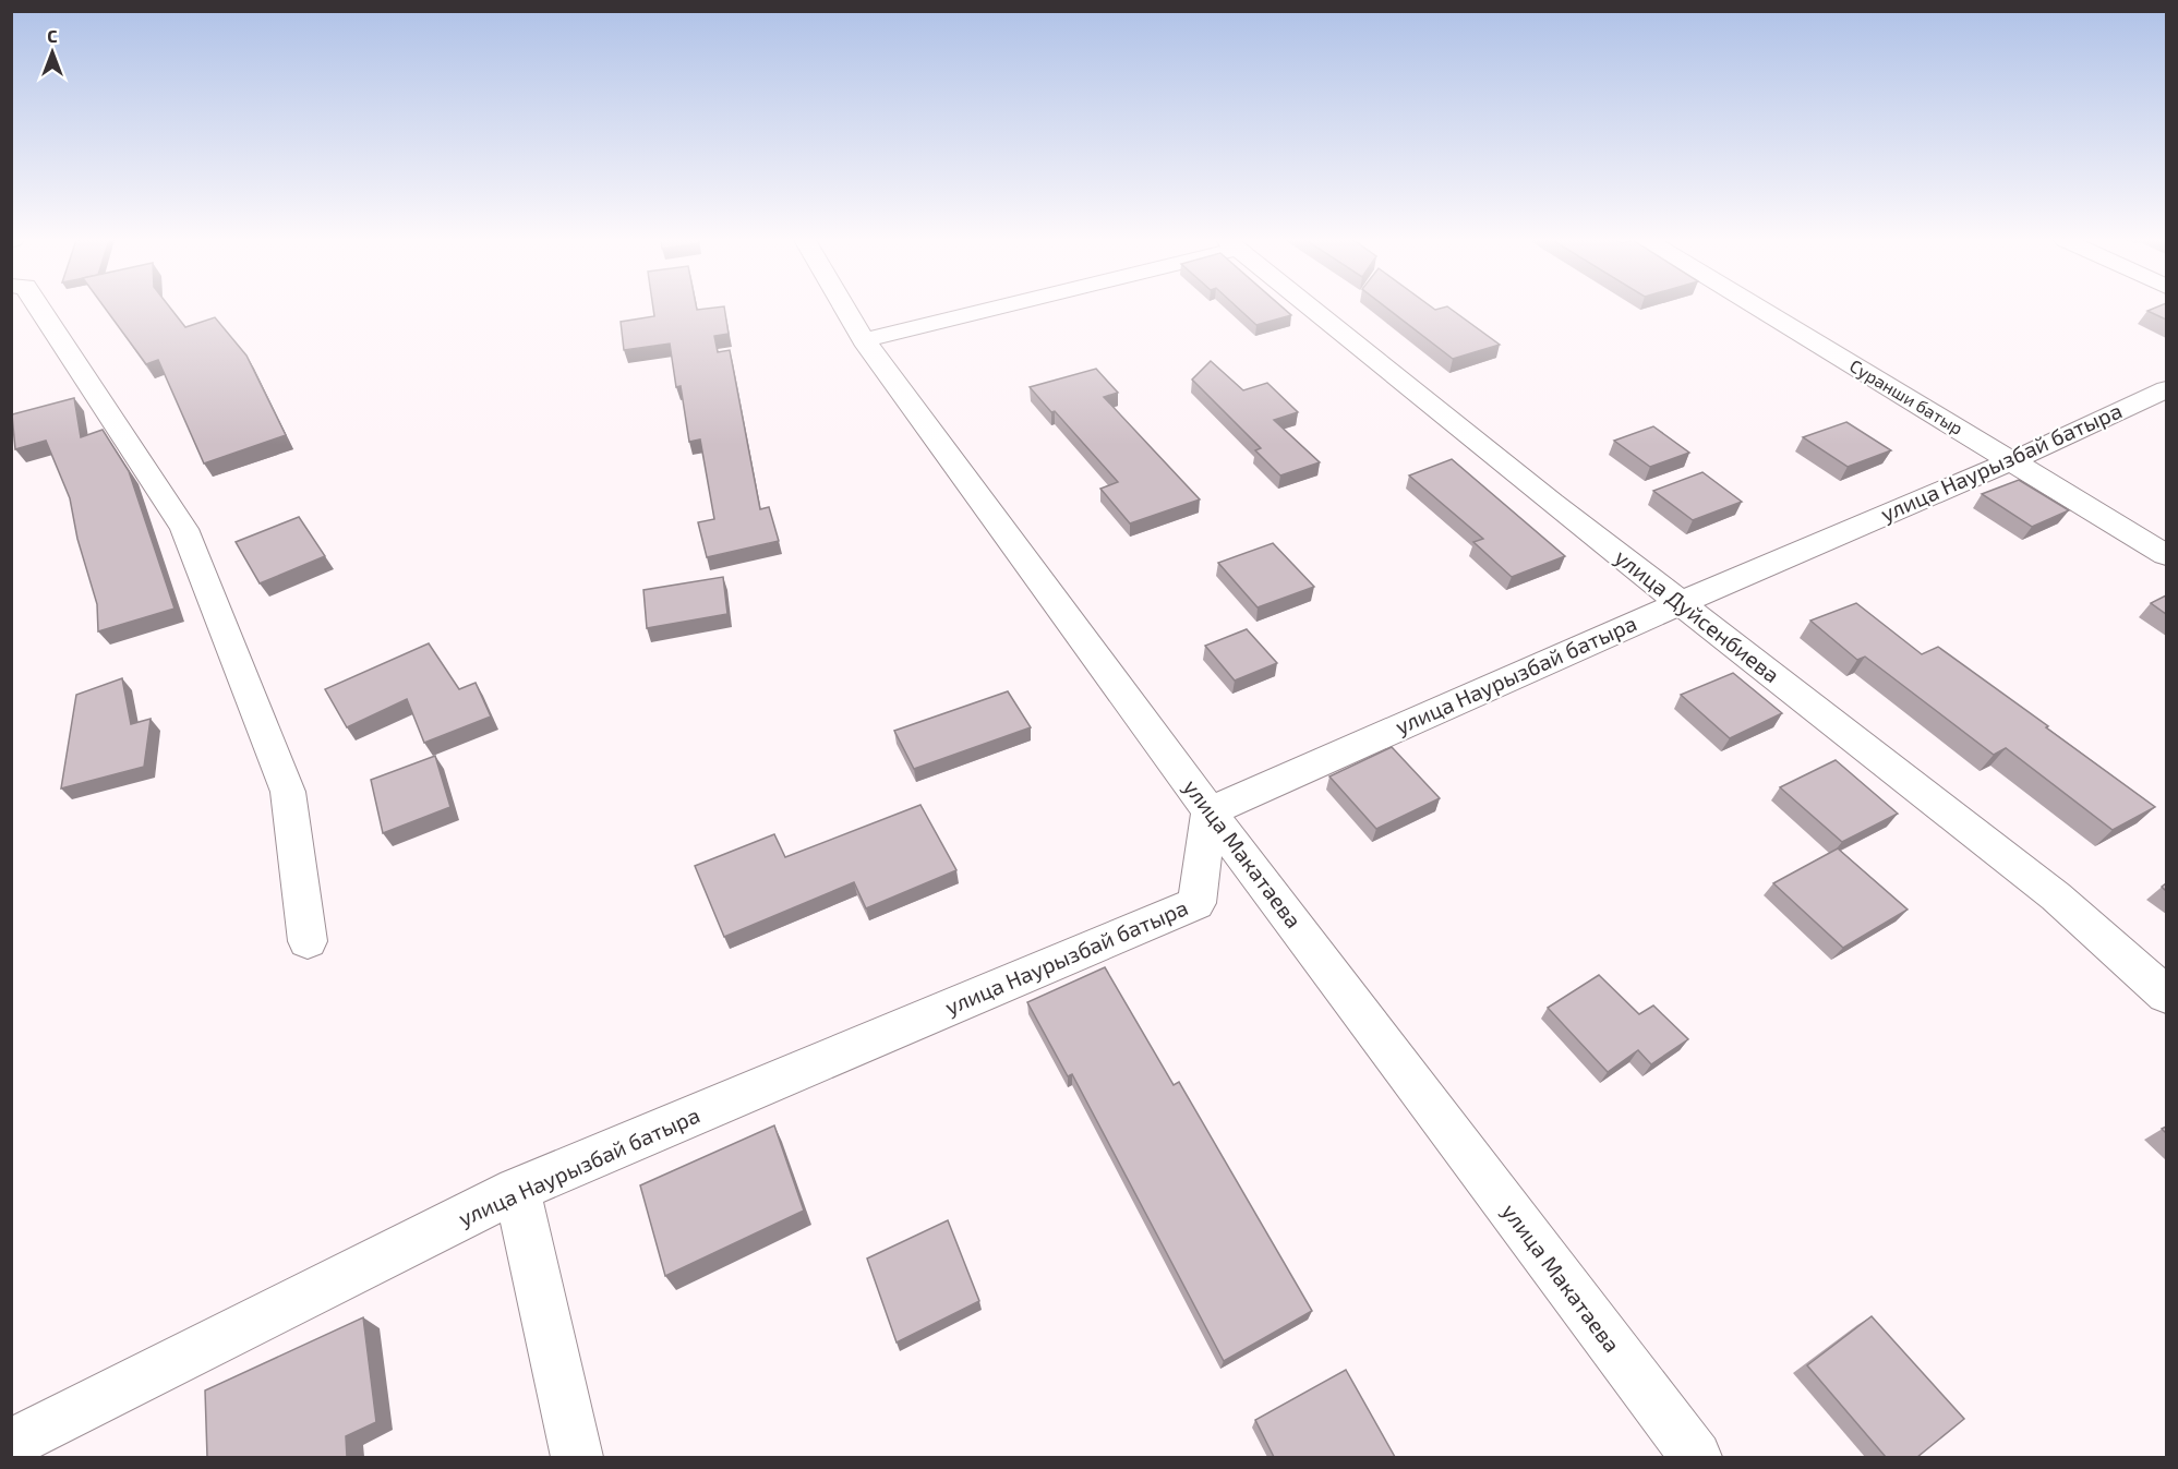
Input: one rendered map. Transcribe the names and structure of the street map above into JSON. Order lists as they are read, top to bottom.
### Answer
{
  "streets": {
    "street": [
      "Суранши батыр",
      "улица Наурызбай батыра",
      "улица Дуйсенбиева",
      "улица Макатаева"
    ]
  },
  "crossings": [
    ["Суранши батыр", "улица Наурызбай батыра"],
    ["улица Наурызбай батыра", "улица Дуйсенбиева"],
    ["улица Наурызбай батыра", "улица Макатаева"]
  ],
  "north": "top"
}
